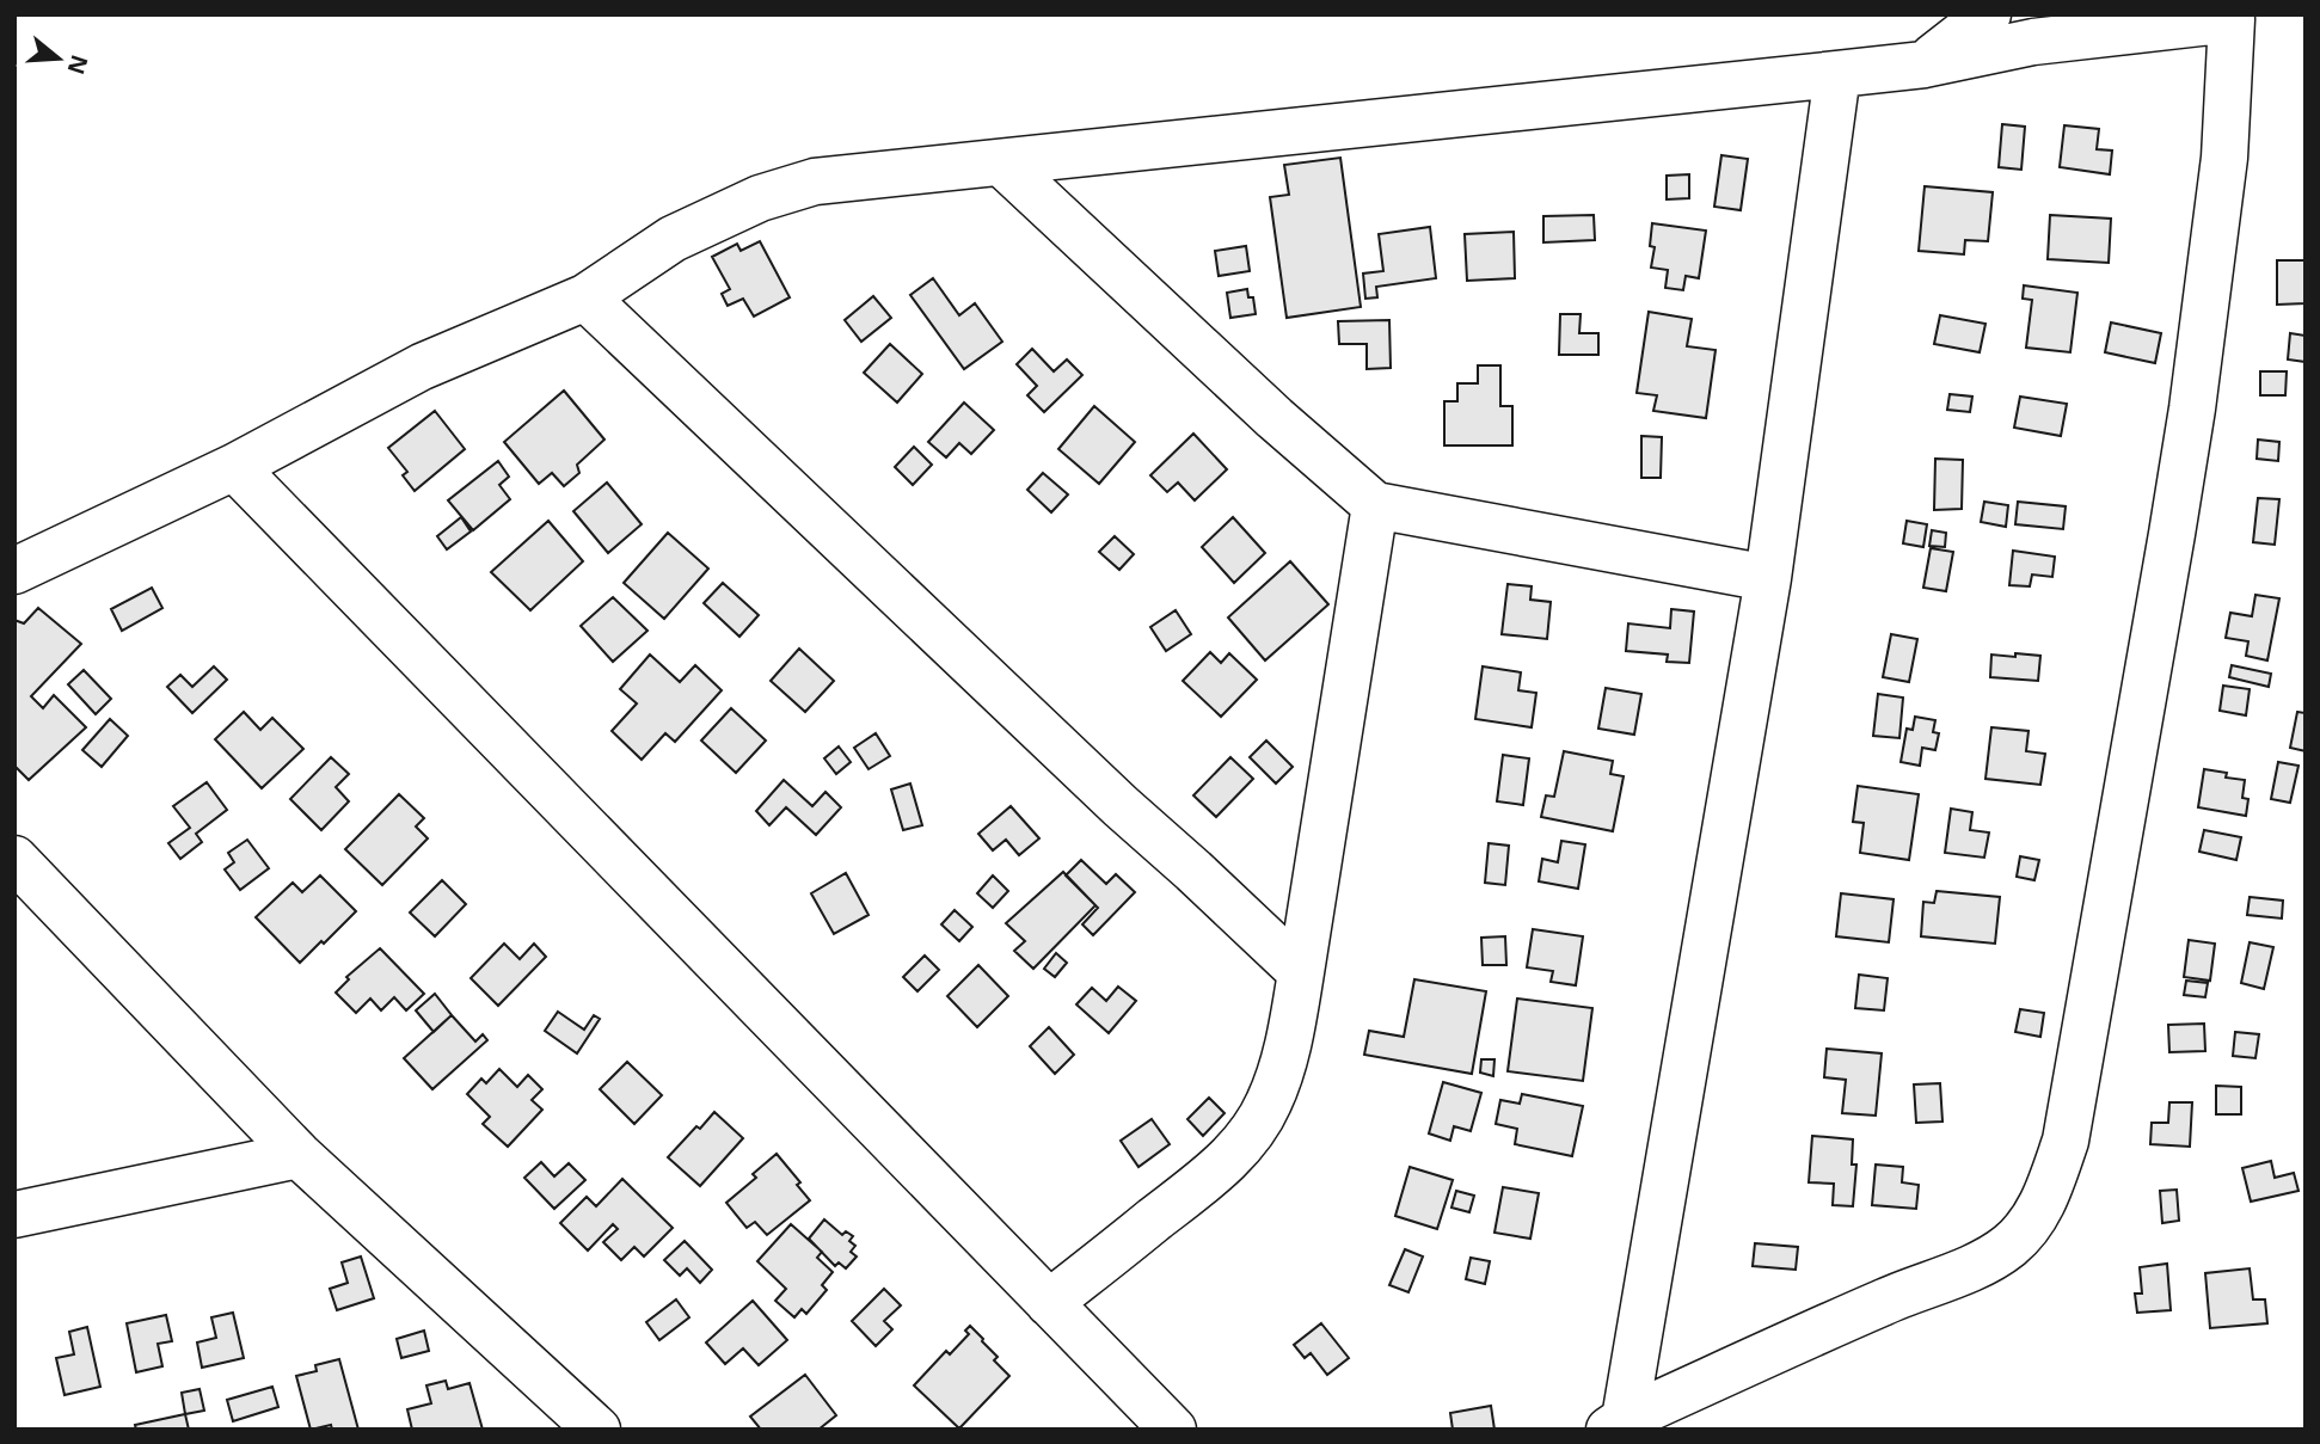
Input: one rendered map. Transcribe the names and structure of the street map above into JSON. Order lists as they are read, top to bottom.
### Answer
{
  "north": "right"
}
